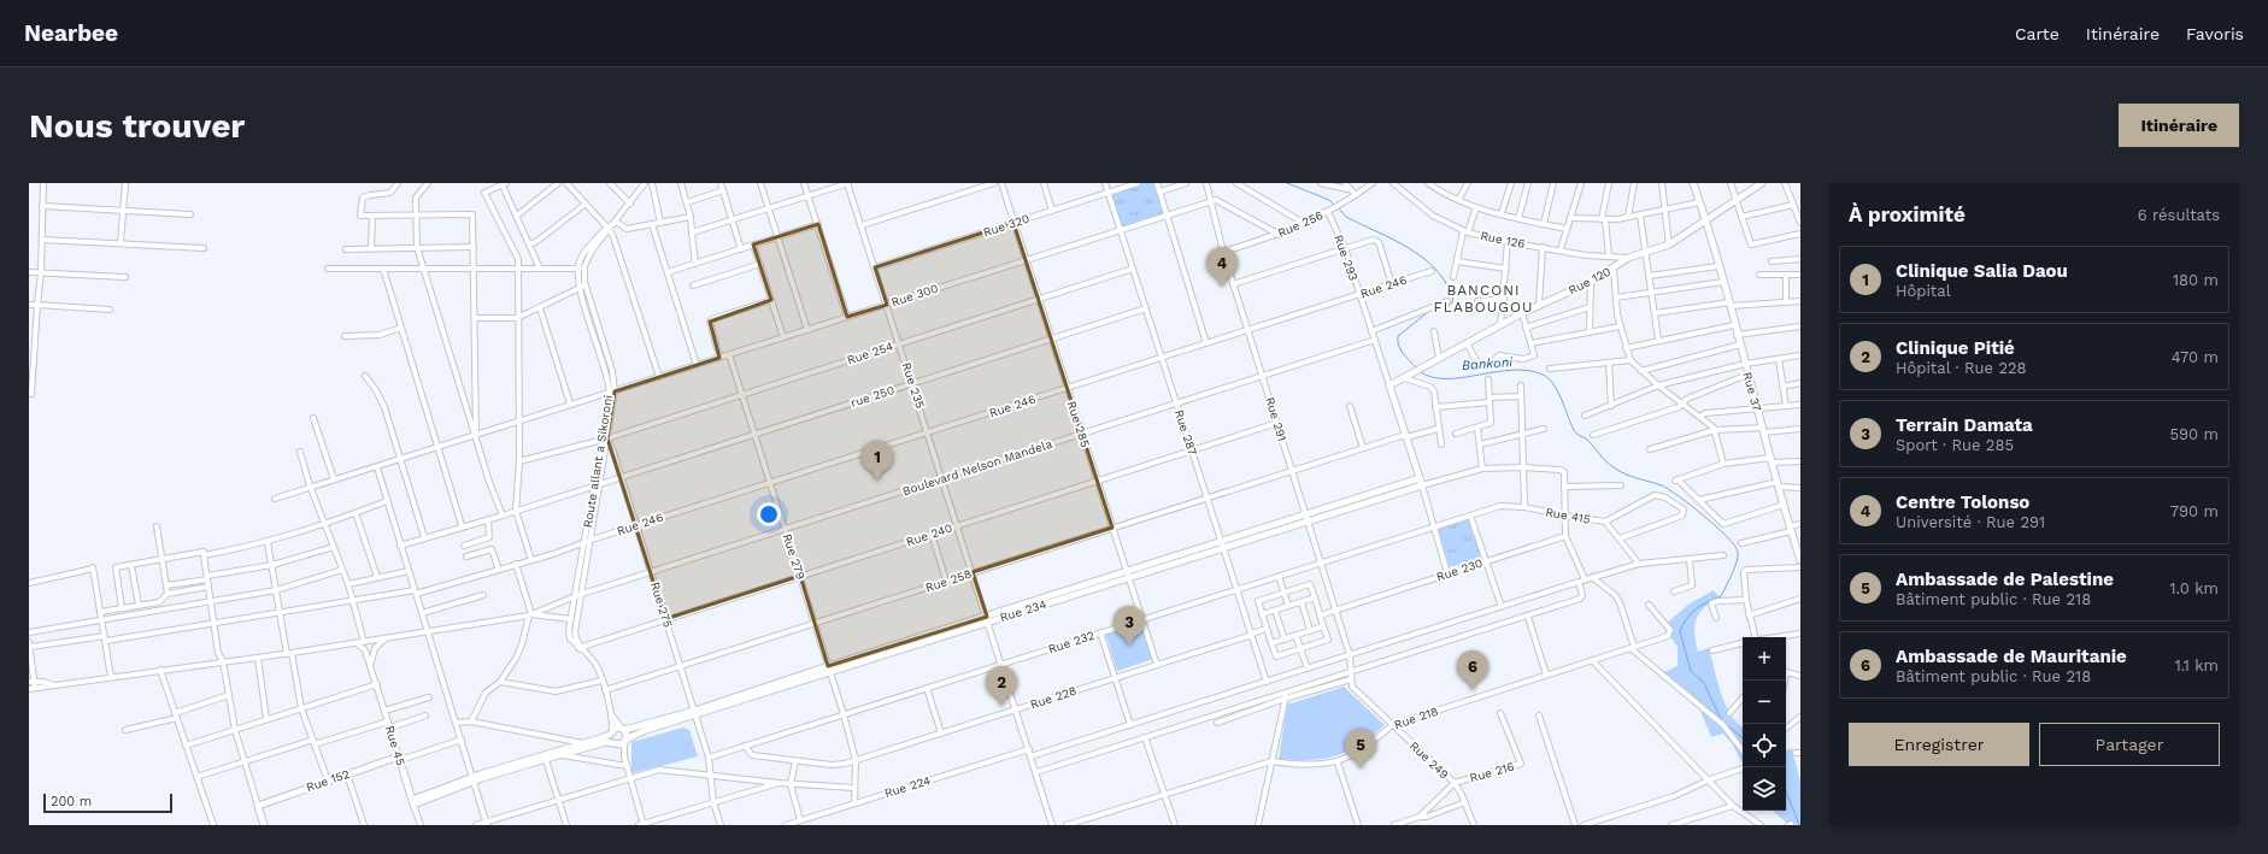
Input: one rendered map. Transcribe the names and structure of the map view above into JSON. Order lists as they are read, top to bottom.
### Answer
{
  "streets": {
    "main road": [
      "Rue 120",
      "Rue 37",
      "Rue 234",
      "Rue 45",
      "Rue 152"
    ],
    "street": [
      "Rue 256",
      "Rue 320",
      "Rue 126",
      "Rue 293",
      "Rue 246",
      "Rue 300",
      "Rue 254",
      "Rue 235",
      "rue 250",
      "Rue 291",
      "Rue 285",
      "Rue 287",
      "Route allant a Sikoroni",
      "Boulevard Nelson Mandela",
      "Rue 415",
      "Rue 240",
      "Rue 279",
      "Rue 230",
      "Rue 258",
      "Rue 275",
      "Rue 232",
      "Rue 228",
      "Rue 218",
      "Rue 249",
      "Rue 216",
      "Rue 224"
    ]
  },
  "crossings": [
    ["Rue 256", "Rue 293"],
    ["Rue 256", "Rue 291"],
    ["Rue 320", "Rue 235"],
    ["Rue 320", "Rue 285"],
    ["Rue 320", "Rue 287"],
    ["Rue 126", "Rue 120"],
    ["Rue 293", "Rue 120"],
    ["Rue 293", "Rue 246"],
    ["Rue 293", "Boulevard Nelson Mandela"],
    ["Rue 120", "Rue 37"],
    ["Rue 246", "Rue 235"],
    ["Rue 246", "Rue 291"],
    ["Rue 246", "Rue 285"],
    ["Rue 246", "Rue 287"],
    ["Rue 246", "Route allant a Sikoroni"],
    ["Rue 246", "Rue 279"],
    ["Rue 246", "Rue 275"],
    ["Rue 300", "Rue 235"],
    ["Rue 300", "Rue 291"],
    ["Rue 300", "Rue 285"],
    ["Rue 300", "Rue 287"],
    ["Rue 300", "Rue 279"],
    ["Rue 254", "Rue 235"],
    ["Rue 254", "Rue 285"],
    ["Rue 254", "Rue 287"],
    ["Rue 254", "Rue 279"],
    ["Rue 254", "Rue 275"],
    ["Rue 235", "rue 250"],
    ["Rue 235", "Boulevard Nelson Mandela"],
    ["Rue 235", "Rue 240"],
    ["Rue 235", "Rue 258"],
    ["Rue 235", "Rue 234"],
    ["Rue 235", "Rue 232"],
    ["Rue 235", "Rue 228"],
    ["Rue 235", "Rue 224"],
    ["rue 250", "Rue 285"],
    ["rue 250", "Rue 287"],
    ["rue 250", "Route allant a Sikoroni"],
    ["rue 250", "Rue 279"],
    ["rue 250", "Rue 275"],
    ["Rue 291", "Boulevard Nelson Mandela"],
    ["Rue 291", "Rue 240"],
    ["Rue 291", "Rue 230"],
    ["Rue 291", "Rue 258"],
    ["Rue 291", "Rue 234"],
    ["Rue 291", "Rue 232"],
    ["Rue 291", "Rue 249"],
    ["Rue 285", "Boulevard Nelson Mandela"],
    ["Rue 285", "Rue 240"],
    ["Rue 285", "Rue 258"],
    ["Rue 285", "Rue 234"],
    ["Rue 285", "Rue 232"],
    ["Rue 285", "Rue 228"],
    ["Rue 287", "Boulevard Nelson Mandela"],
    ["Rue 287", "Rue 240"],
    ["Rue 287", "Rue 258"],
    ["Rue 287", "Rue 234"],
    ["Rue 287", "Rue 232"],
    ["Rue 287", "Rue 228"],
    ["Route allant a Sikoroni", "Boulevard Nelson Mandela"],
    ["Route allant a Sikoroni", "Rue 240"],
    ["Boulevard Nelson Mandela", "Rue 279"],
    ["Boulevard Nelson Mandela", "Rue 275"],
    ["Rue 415", "Rue 232"],
    ["Rue 240", "Rue 279"],
    ["Rue 240", "Rue 275"],
    ["Rue 279", "Rue 258"],
    ["Rue 279", "Rue 234"],
    ["Rue 279", "Rue 232"],
    ["Rue 279", "Rue 228"],
    ["Rue 279", "Rue 224"],
    ["Rue 258", "Rue 275"],
    ["Rue 275", "Rue 234"],
    ["Rue 275", "Rue 232"],
    ["Rue 232", "Rue 228"],
    ["Rue 218", "Rue 249"],
    ["Rue 45", "Rue 152"],
    ["Rue 249", "Rue 216"]
  ],
  "districts": ["BANCONI FLABOUGOU"],
  "water": ["Bankoni"],
  "scale_bar": "200 m",
  "page": {
    "header": "Nearbee",
    "nav": ["Carte", "Itinéraire", "Favoris"],
    "buttons": [
      "Itinéraire",
      ["Enregistrer", "Partager"]
    ],
    "title": "Nous trouver",
    "heading": ["À proximité", "6 résultats"],
    "list": [
      {
        "mark": "1",
        "name": "Clinique Salia Daou",
        "note": "Hôpital",
        "value": "180 m"
      },
      {
        "mark": "2",
        "name": "Clinique Pitié",
        "note": "Hôpital · Rue 228",
        "value": "470 m"
      },
      {
        "mark": "3",
        "name": "Terrain Damata",
        "note": "Sport · Rue 285",
        "value": "590 m"
      },
      {
        "mark": "4",
        "name": "Centre Tolonso",
        "note": "Université · Rue 291",
        "value": "790 m"
      },
      {
        "mark": "5",
        "name": "Ambassade de Palestine",
        "note": "Bâtiment public · Rue 218",
        "value": "1.0 km"
      },
      {
        "mark": "6",
        "name": "Ambassade de Mauritanie",
        "note": "Bâtiment public · Rue 218",
        "value": "1.1 km"
      }
    ],
    "pins": [
      "4",
      "1",
      "3",
      "6",
      "2",
      "5"
    ],
    "map_buttons": ["+", "−"],
    "scale": "200 m"
  }
}
